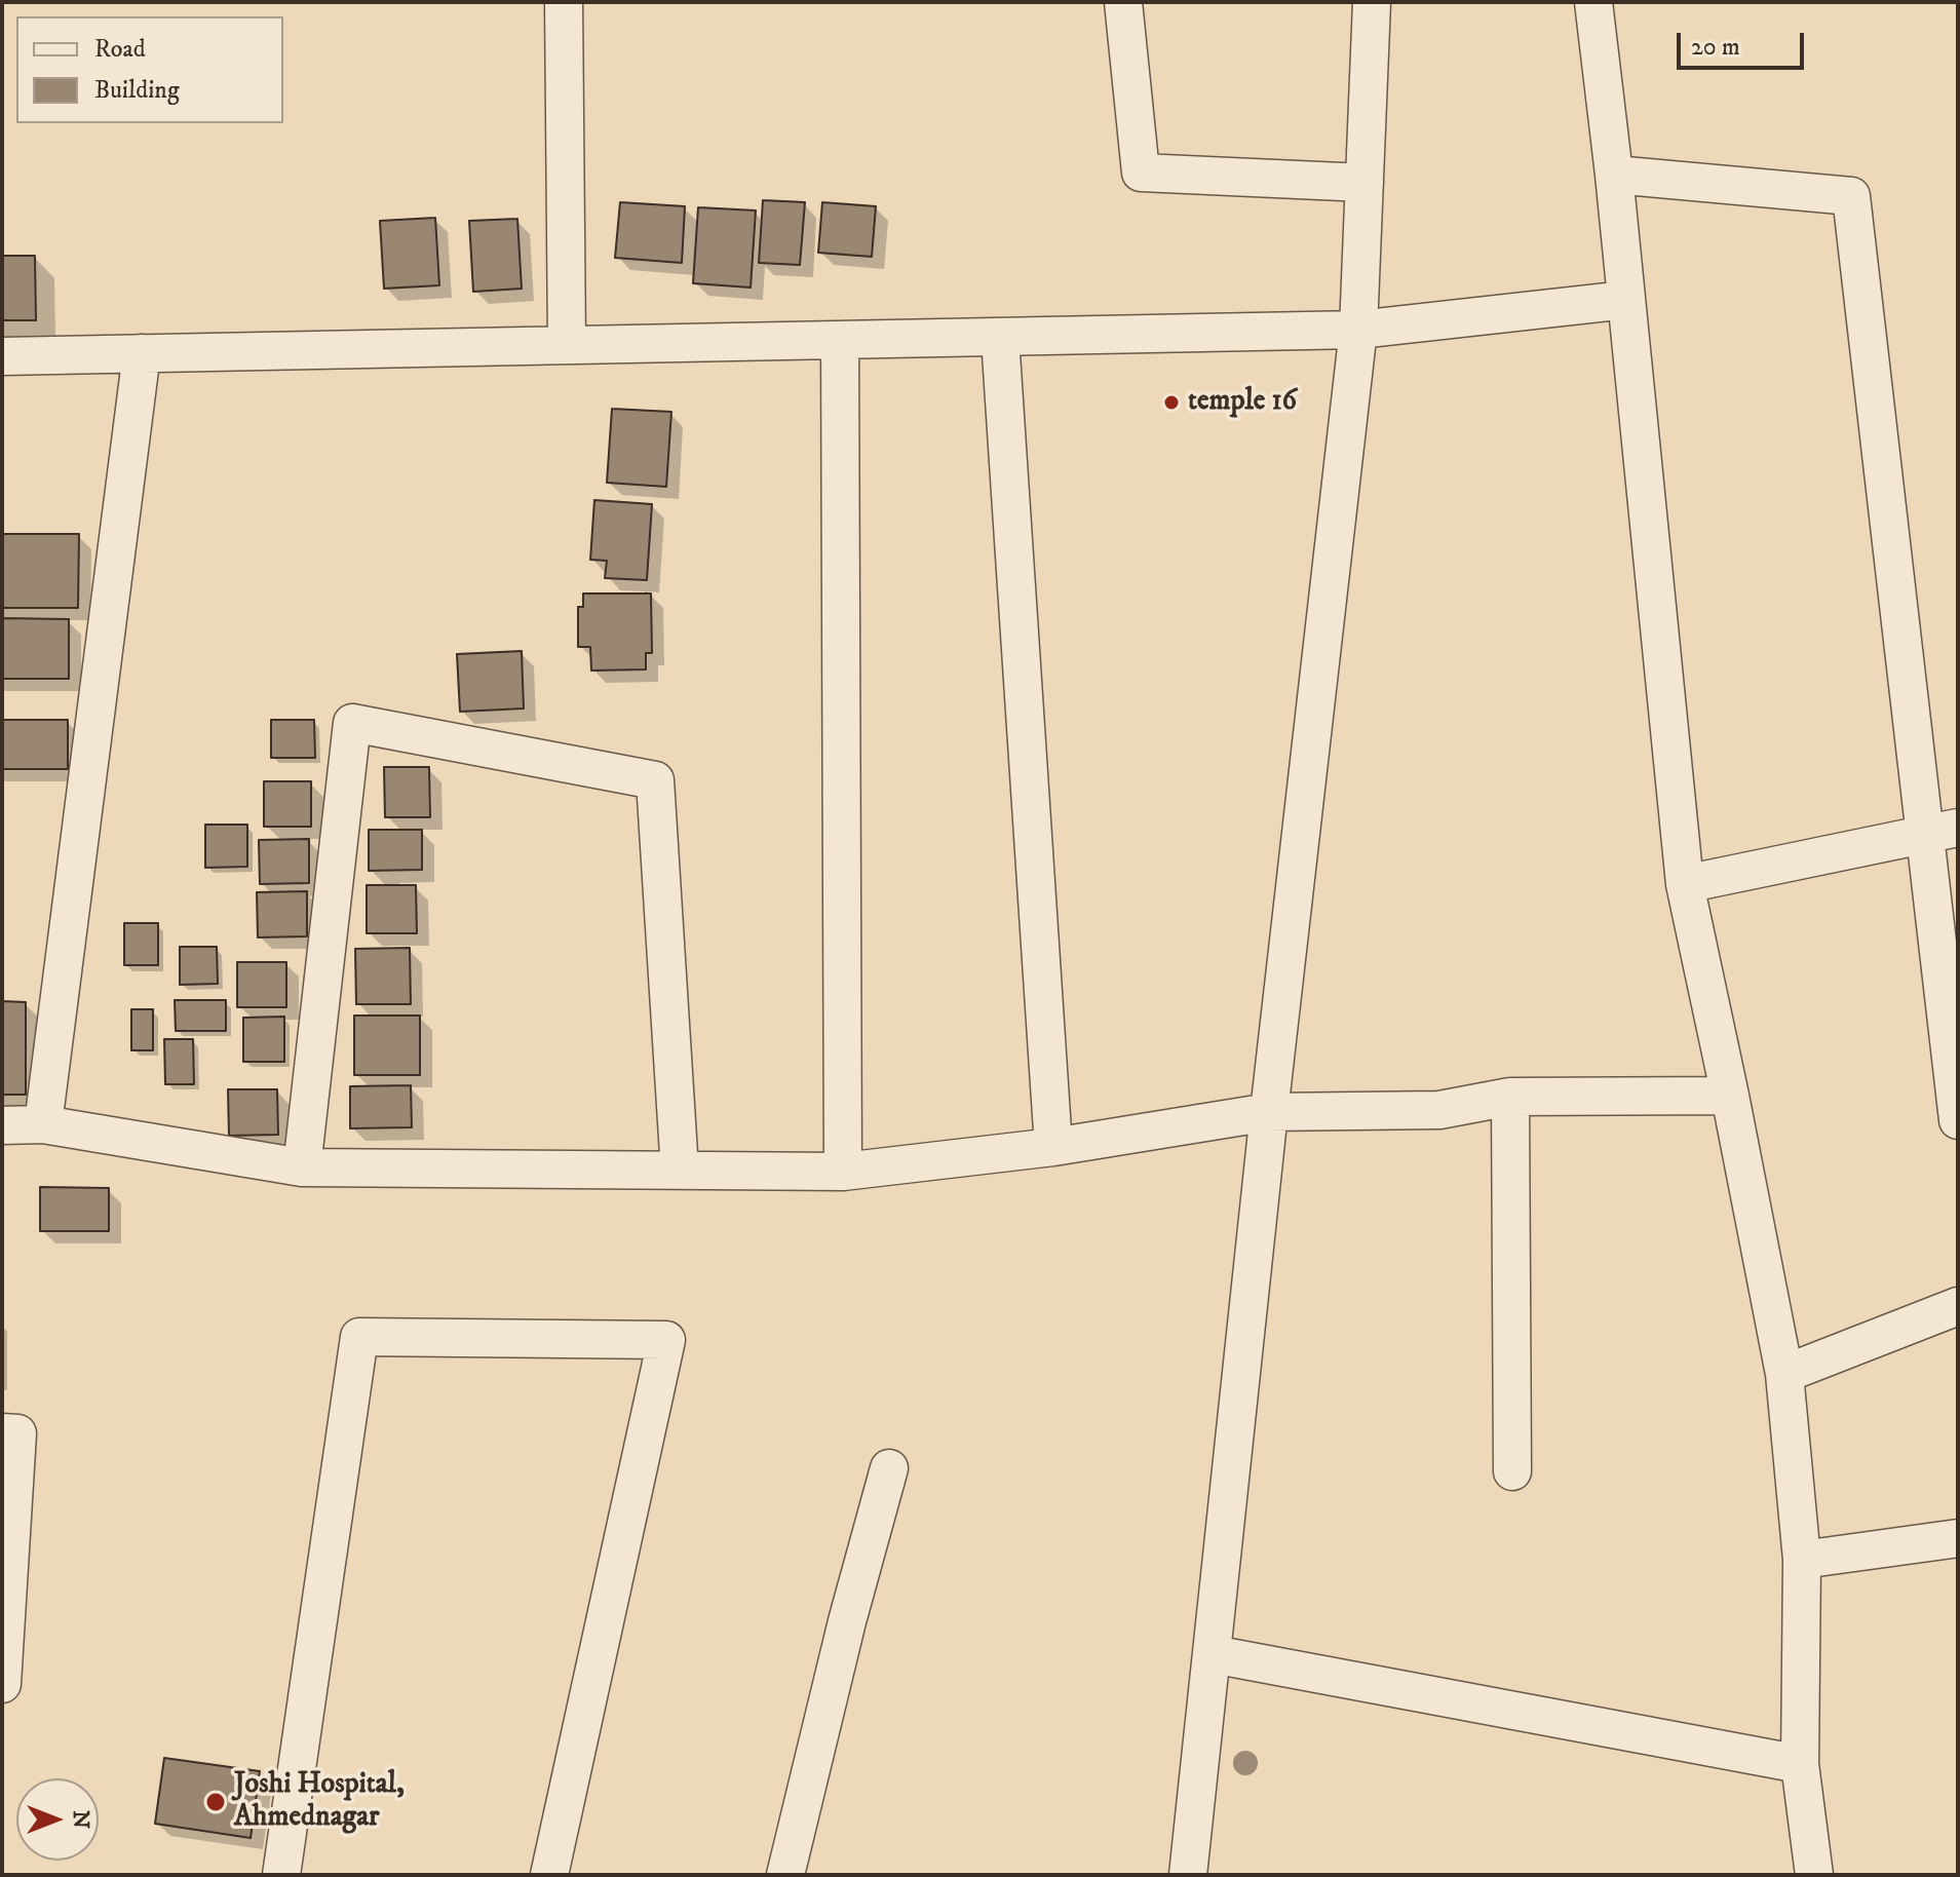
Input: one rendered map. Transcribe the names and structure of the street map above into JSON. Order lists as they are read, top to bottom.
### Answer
{
  "places": ["temple 16", "Joshi Hospital, Ahmednagar"],
  "legend": ["Road", "Building"],
  "scale_bar": "20 m",
  "north": "right"
}
